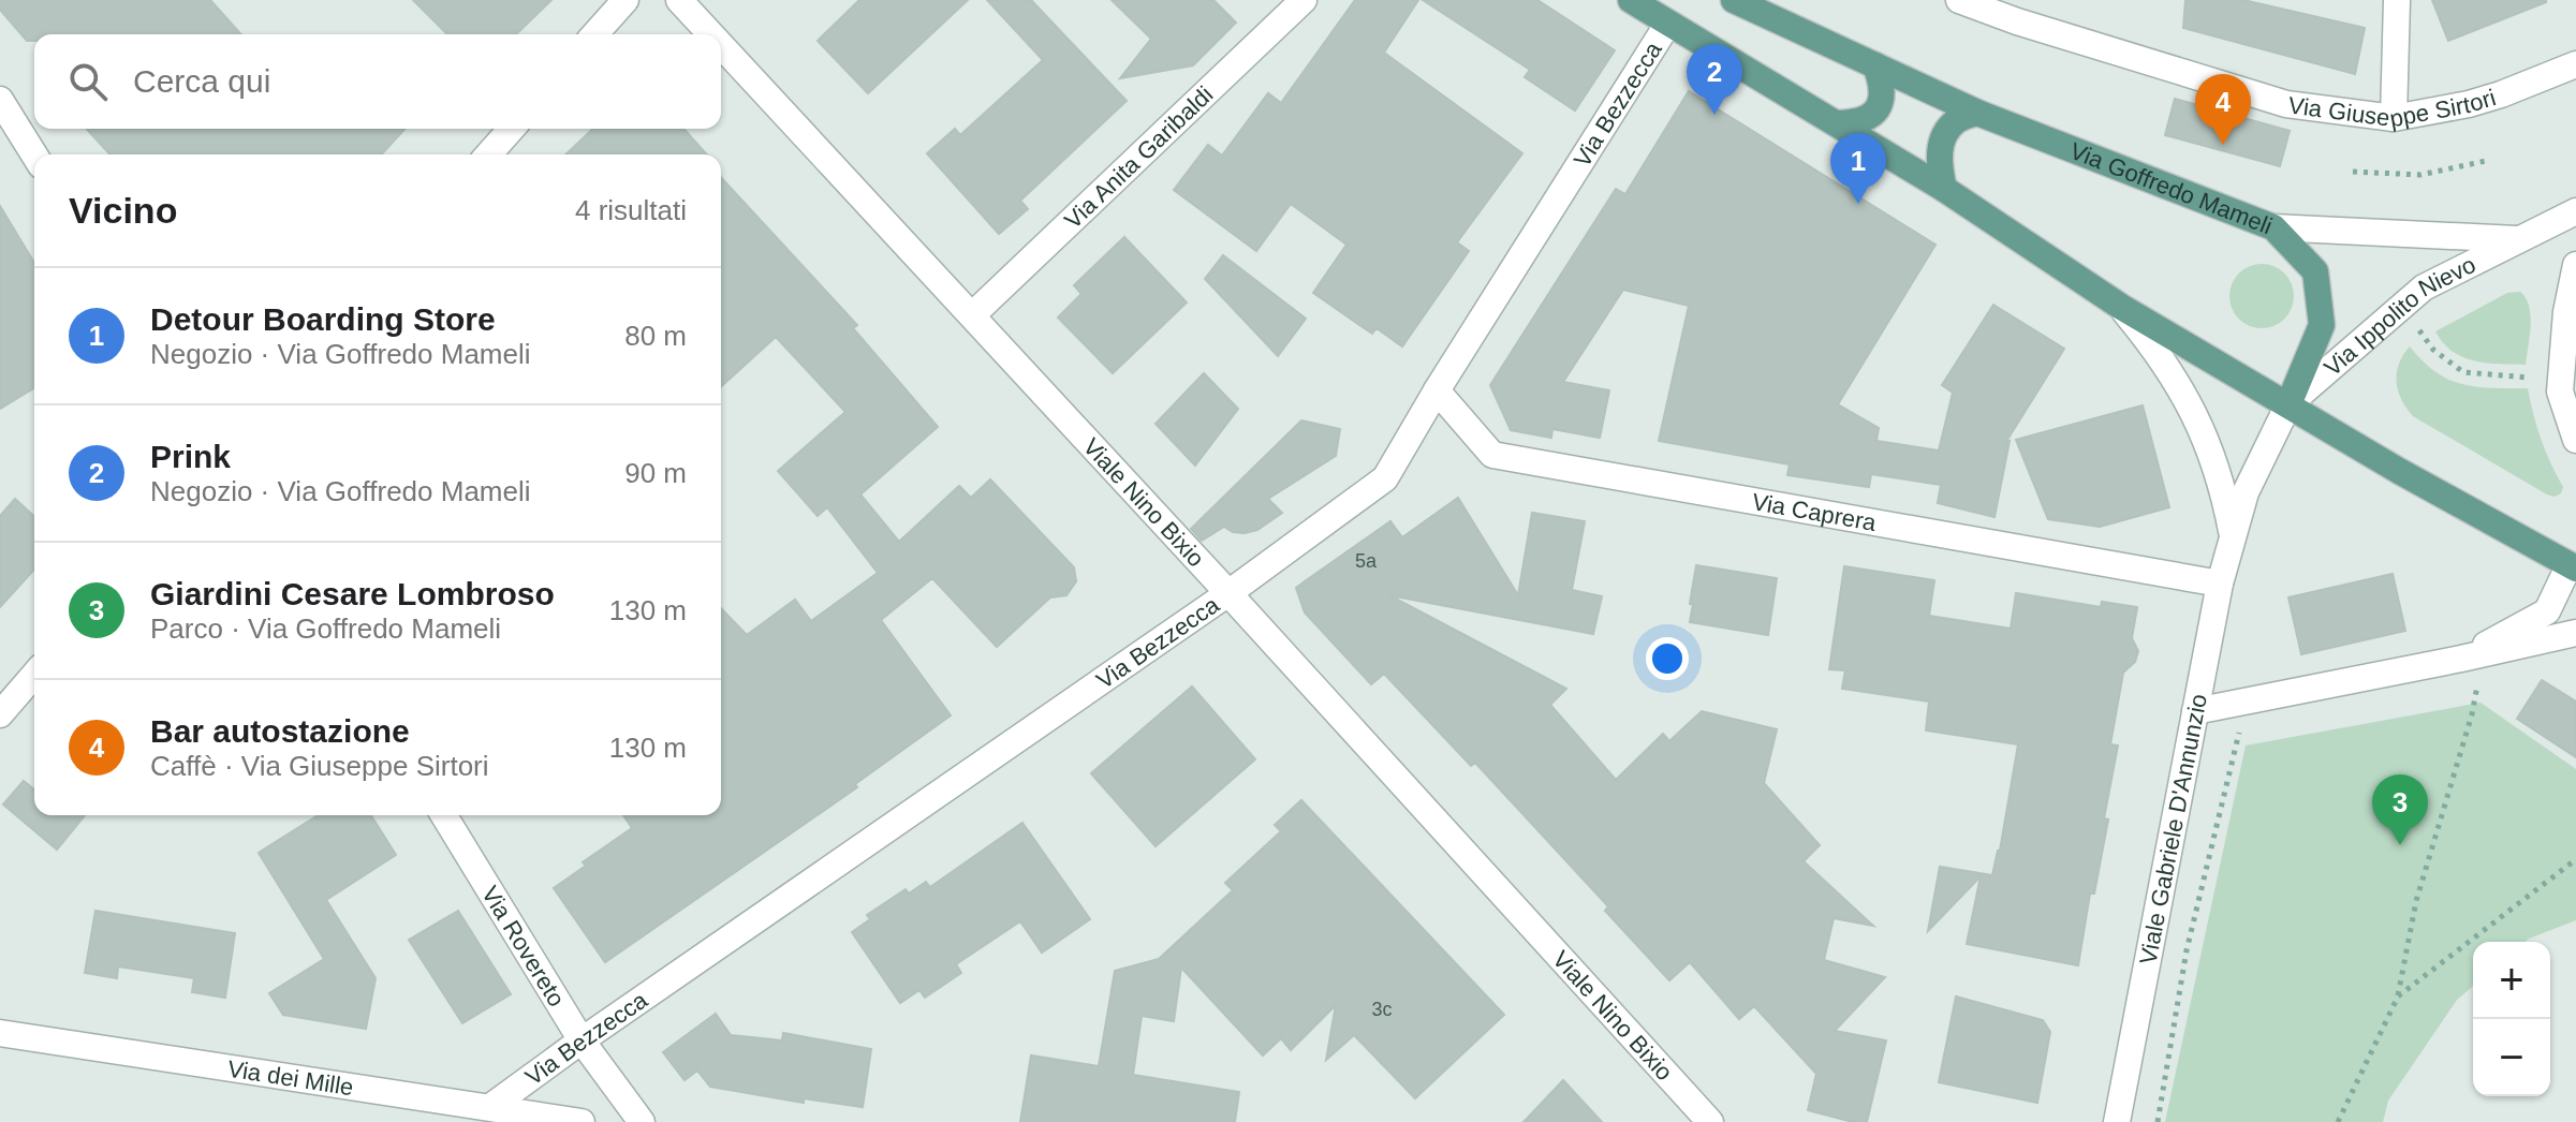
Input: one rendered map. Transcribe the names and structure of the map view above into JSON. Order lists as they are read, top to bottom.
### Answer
{
  "streets": {
    "main road": ["Via Goffredo Mameli"],
    "street": [
      "Via Giuseppe Sirtori",
      "Via Bezzecca",
      "Via Anita Garibaldi",
      "Via Ippolito Nievo",
      "Viale Nino Bixio",
      "Via Caprera",
      "Viale Gabriele D'Annunzio",
      "Via Rovereto",
      "Via dei Mille"
    ]
  },
  "crossings": [
    ["Via Bezzecca", "Viale Nino Bixio"],
    ["Via Bezzecca", "Via Caprera"],
    ["Via Bezzecca", "Via Rovereto"],
    ["Via Bezzecca", "Via dei Mille"],
    ["Via Anita Garibaldi", "Viale Nino Bixio"],
    ["Via Goffredo Mameli", "Via Ippolito Nievo"],
    ["Via Goffredo Mameli", "Viale Gabriele D'Annunzio"],
    ["Via Ippolito Nievo", "Viale Gabriele D'Annunzio"],
    ["Via Caprera", "Viale Gabriele D'Annunzio"]
  ],
  "house_numbers": ["5a", "3c"],
  "page": {
    "search": "Cerca qui",
    "pins": [
      "2",
      "4",
      "1",
      "3"
    ],
    "heading": ["Vicino", "4 risultati"],
    "list": [
      {
        "mark": "1",
        "name": "Detour Boarding Store",
        "note": "Negozio · Via Goffredo Mameli",
        "value": "80 m"
      },
      {
        "mark": "2",
        "name": "Prink",
        "note": "Negozio · Via Goffredo Mameli",
        "value": "90 m"
      },
      {
        "mark": "3",
        "name": "Giardini Cesare Lombroso",
        "note": "Parco · Via Goffredo Mameli",
        "value": "130 m"
      },
      {
        "mark": "4",
        "name": "Bar autostazione",
        "note": "Caffè · Via Giuseppe Sirtori",
        "value": "130 m"
      }
    ],
    "map_buttons": ["+", "−"]
  }
}
